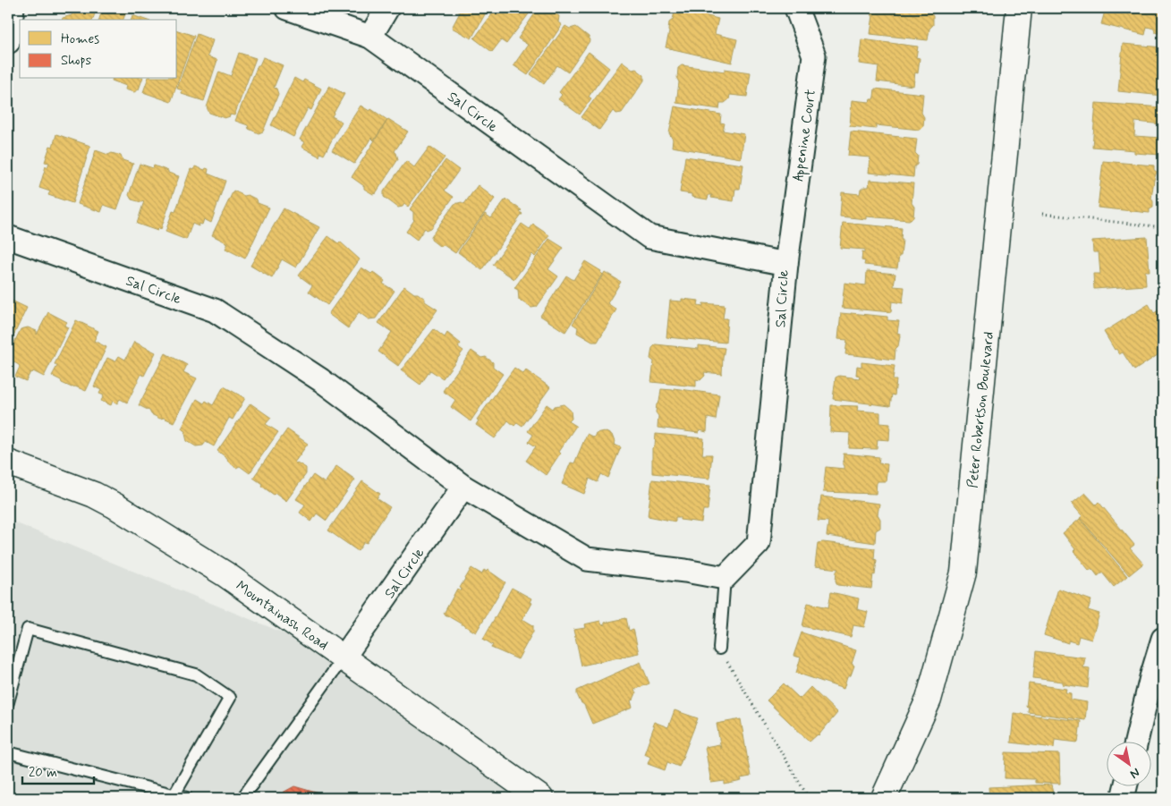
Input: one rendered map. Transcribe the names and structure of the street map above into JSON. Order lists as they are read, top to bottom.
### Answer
{
  "streets": {
    "street": [
      "Sal Circle",
      "Appenine Court",
      "Peter Robertson Boulevard",
      "Mountainash Road"
    ]
  },
  "crossings": [
    ["Sal Circle", "Appenine Court"],
    ["Sal Circle", "Mountainash Road"]
  ],
  "legend": ["Homes", "Shops"],
  "scale_bar": "20 m",
  "north": "bottom right"
}
